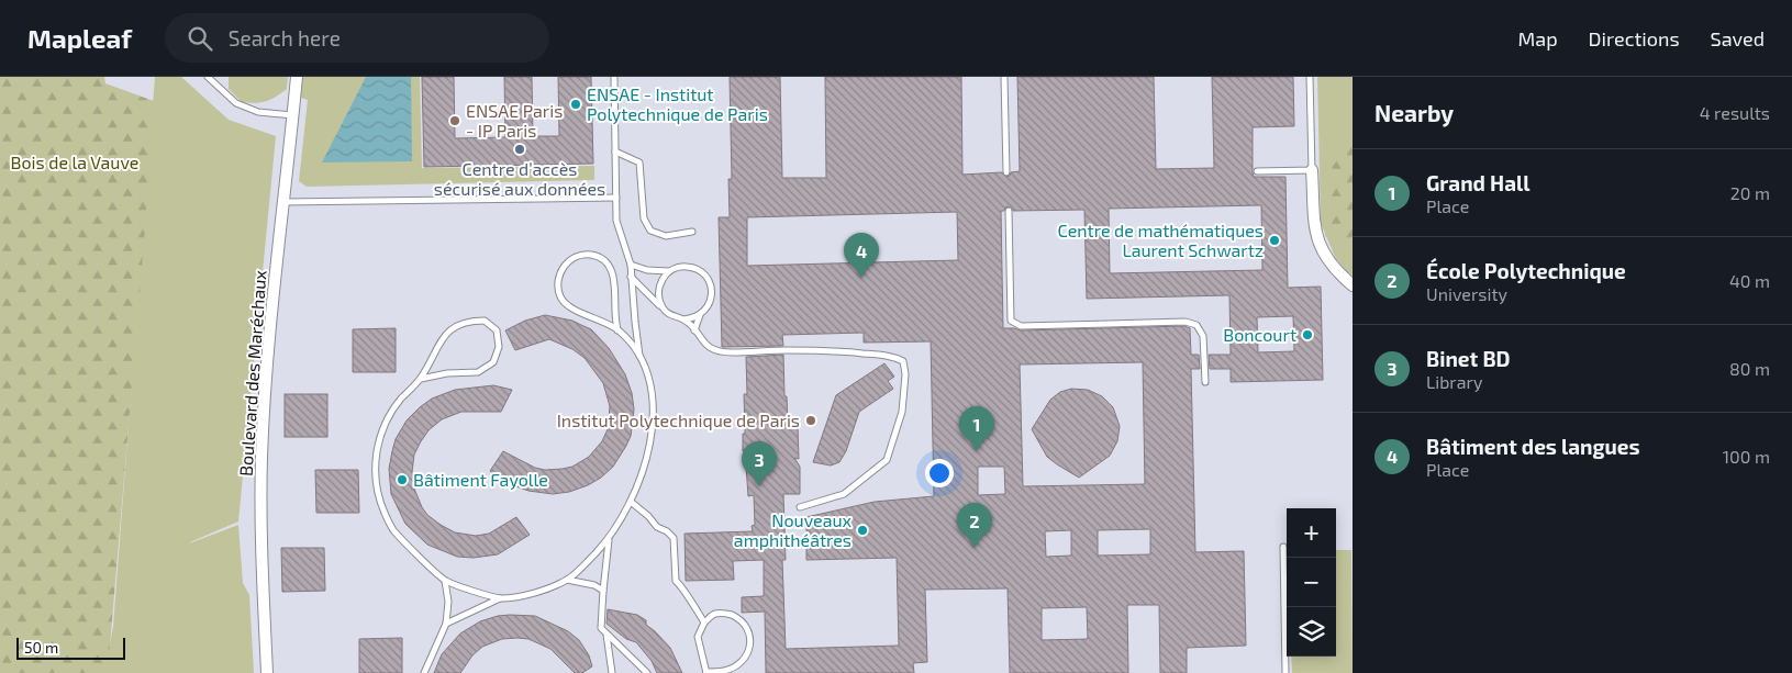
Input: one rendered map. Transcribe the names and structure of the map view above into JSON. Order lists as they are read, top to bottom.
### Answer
{
  "streets": {
    "street": ["Boulevard des Maréchaux"]
  },
  "parks": ["Bois de la Vauve"],
  "places": [
    "ENSAE - Institut Polytechnique de Paris",
    "ENSAE Paris - IP Paris",
    "Centre d’accès sécurisé aux données",
    "Centre de mathématiques Laurent Schwartz",
    "Boncourt",
    "Institut Polytechnique de Paris",
    "Bâtiment Fayolle",
    "Nouveaux amphithéâtres"
  ],
  "scale_bar": "50 m",
  "page": {
    "header": "Mapleaf",
    "search": "Search here",
    "nav": ["Map", "Directions", "Saved"],
    "heading": ["Nearby", "4 results"],
    "list": [
      {
        "mark": "1",
        "name": "Grand Hall",
        "note": "Place",
        "value": "20 m"
      },
      {
        "mark": "2",
        "name": "École Polytechnique",
        "note": "University",
        "value": "40 m"
      },
      {
        "mark": "3",
        "name": "Binet BD",
        "note": "Library",
        "value": "80 m"
      },
      {
        "mark": "4",
        "name": "Bâtiment des langues",
        "note": "Place",
        "value": "100 m"
      }
    ],
    "pins": [
      "4",
      "1",
      "3",
      "2"
    ],
    "map_buttons": ["+", "−"],
    "scale": "50 m"
  }
}
